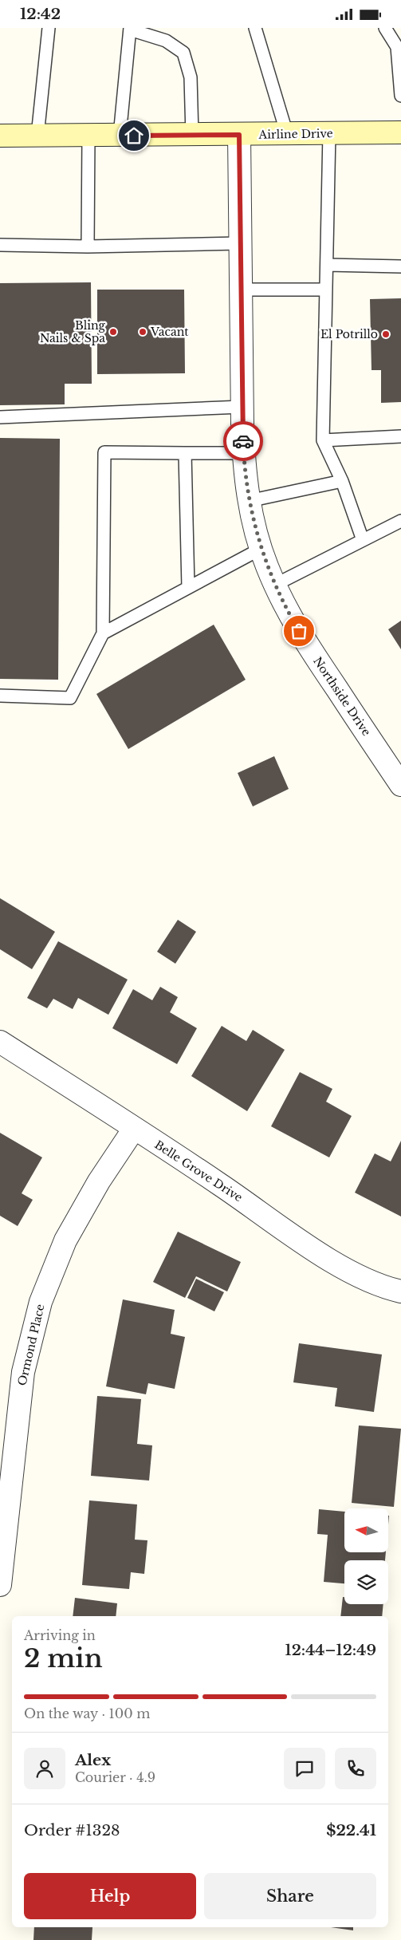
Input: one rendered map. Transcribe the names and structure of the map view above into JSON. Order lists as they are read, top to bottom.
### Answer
{
  "streets": {
    "main road": ["Airline Drive"],
    "street": ["Northside Drive", "Belle Grove Drive", "Ormond Place"]
  },
  "crossings": [
    ["Airline Drive", "Northside Drive"],
    ["Belle Grove Drive", "Ormond Place"]
  ],
  "places": ["Bling Nails & Spa", "Vacant", "El Potrillo"],
  "north": "left",
  "page": {
    "status": "12:42",
    "heading": ["2 min", "Arriving in", "12:44–12:49"],
    "panel": [
      "Alex",
      "Courier · 4.9",
      "Order #1328",
      "$22.41"
    ],
    "bar": "On the way · 100 m",
    "buttons": ["Help", "Share"]
  }
}
